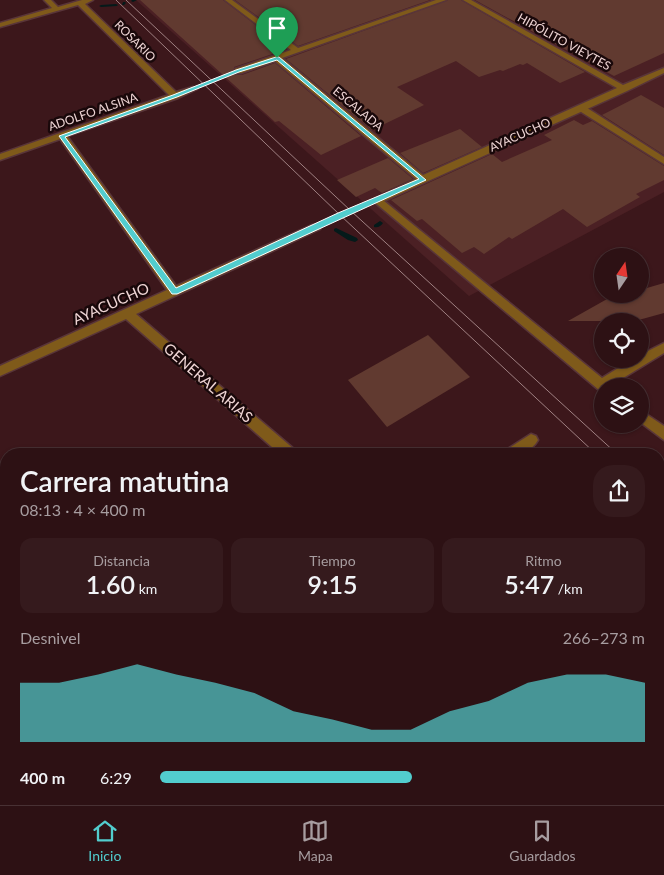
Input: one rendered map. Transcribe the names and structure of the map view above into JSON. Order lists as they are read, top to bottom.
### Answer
{
  "streets": {
    "street": [
      "ROSARIO",
      "HIPÓLITO VIEYTES",
      "ESCALADA",
      "ADOLFO ALSINA",
      "AYACUCHO",
      "GENERAL ARIAS"
    ]
  },
  "crossings": [
    ["ROSARIO", "ADOLFO ALSINA"],
    ["HIPÓLITO VIEYTES", "AYACUCHO"],
    ["ESCALADA", "AYACUCHO"],
    ["AYACUCHO", "GENERAL ARIAS"]
  ],
  "north": "top",
  "page": {
    "heading": ["Carrera matutina", "08:13 · 4 × 400 m"],
    "stats": [
      ["Distancia", "1.60 km"],
      ["Tiempo", "9:15"],
      ["Ritmo", "5:47 /km"]
    ],
    "chart": ["Desnivel", "266–273 m"],
    "list": [
      {
        "name": "400 m",
        "note": "6:29"
      }
    ],
    "tabs": ["Inicio", "Mapa", "Guardados"]
  }
}
